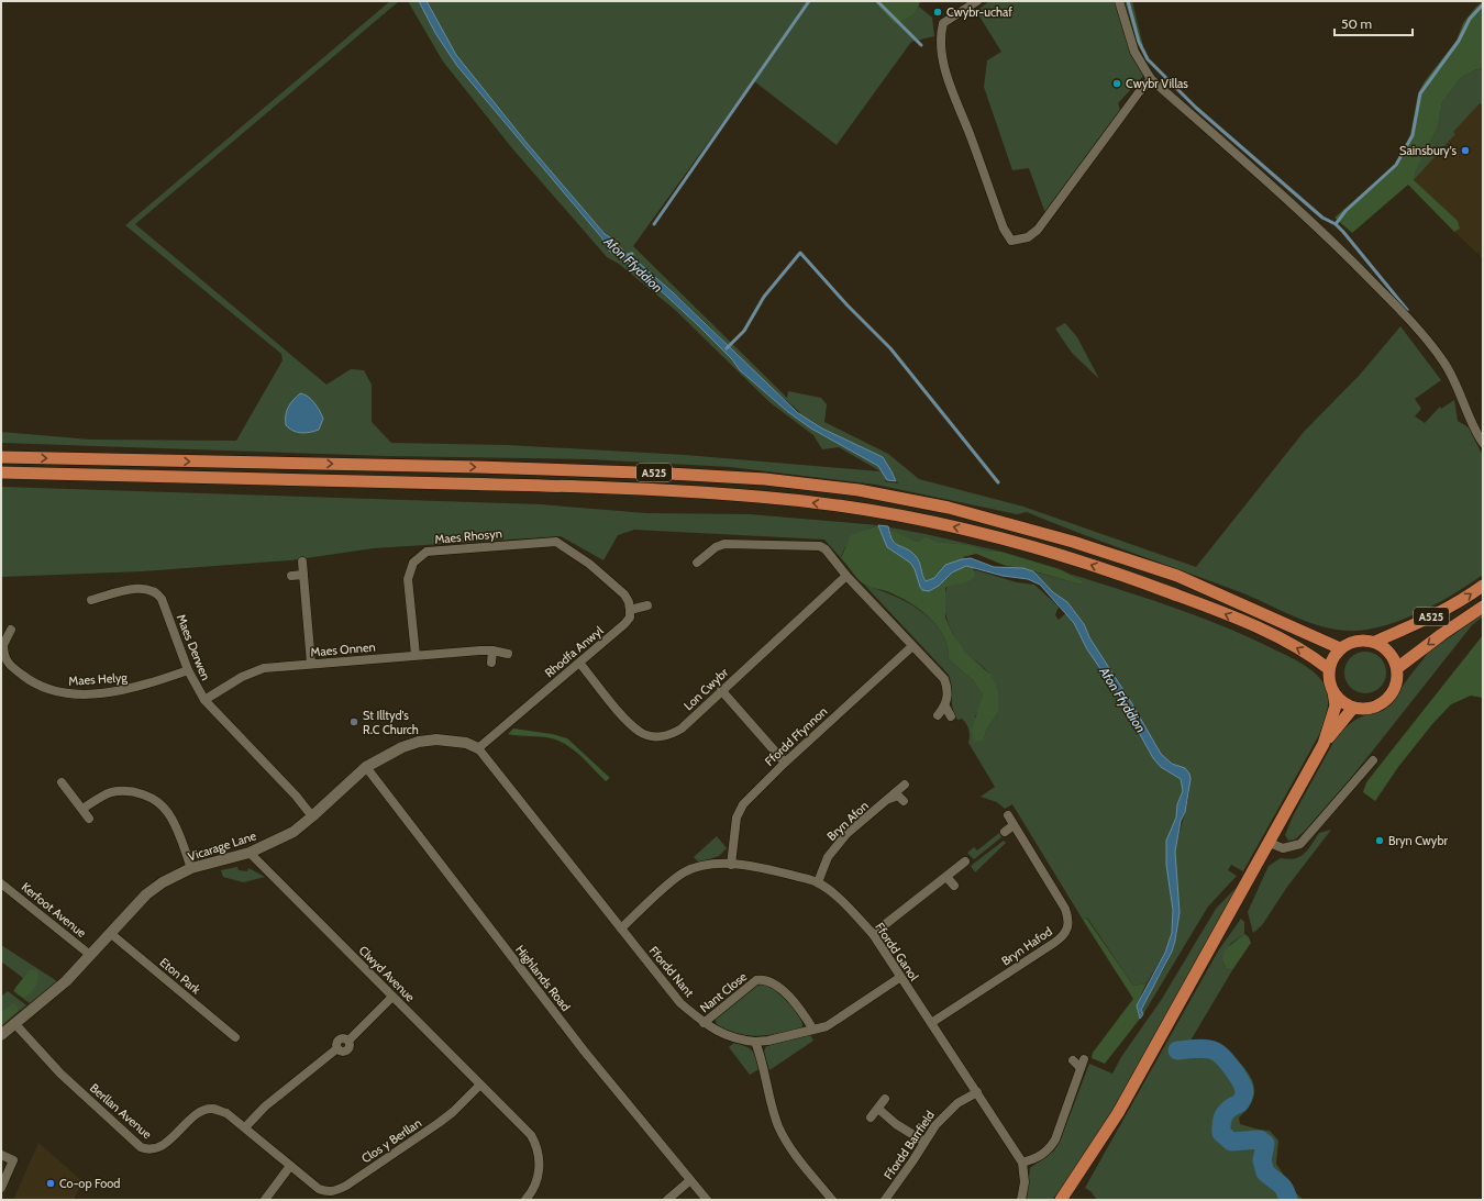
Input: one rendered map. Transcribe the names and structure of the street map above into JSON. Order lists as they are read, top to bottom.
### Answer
{
  "streets": {
    "main road": ["A525"],
    "street": [
      "Maes Rhosyn",
      "Maes Derwen",
      "Maes Onnen",
      "Rhodfa Anwyl",
      "Maes Helyg",
      "Lon Cwybr",
      "Ffordd Ffynnon",
      "Bryn Afon",
      "Vicarage Lane",
      "Kerfoot Avenue",
      "Bryn Hafod",
      "Ffordd Ganol",
      "Ffordd Nant",
      "Clwyd Avenue",
      "Eton Park",
      "Highlands Road",
      "Nant Close",
      "Berllan Avenue",
      "Clos y Berllan",
      "Ffordd Barrfield"
    ]
  },
  "crossings": [
    ["Maes Rhosyn", "Maes Onnen"],
    ["Maes Rhosyn", "Rhodfa Anwyl"],
    ["Maes Derwen", "Maes Onnen"],
    ["Maes Derwen", "Maes Helyg"],
    ["Maes Derwen", "Vicarage Lane"],
    ["Rhodfa Anwyl", "Lon Cwybr"],
    ["Rhodfa Anwyl", "Vicarage Lane"],
    ["Rhodfa Anwyl", "Ffordd Nant"],
    ["Ffordd Ffynnon", "Ffordd Ganol"],
    ["Bryn Afon", "Ffordd Ganol"],
    ["Vicarage Lane", "Kerfoot Avenue"],
    ["Vicarage Lane", "Ffordd Nant"],
    ["Vicarage Lane", "Clwyd Avenue"],
    ["Vicarage Lane", "Eton Park"],
    ["Vicarage Lane", "Highlands Road"],
    ["Vicarage Lane", "Berllan Avenue"],
    ["Bryn Hafod", "Ffordd Ganol"],
    ["Ffordd Ganol", "Ffordd Nant"],
    ["Ffordd Ganol", "Ffordd Barrfield"],
    ["Ffordd Nant", "Nant Close"],
    ["Clwyd Avenue", "Clos y Berllan"],
    ["Berllan Avenue", "Clos y Berllan"]
  ],
  "water": ["Afon Ffyddion"],
  "places": [
    "Cwybr-uchaf",
    "Cwybr Villas",
    "Sainsbury's",
    "St Illtyd's R.C Church",
    "Bryn Cwybr",
    "Co-op Food"
  ],
  "scale_bar": "50 m"
}
